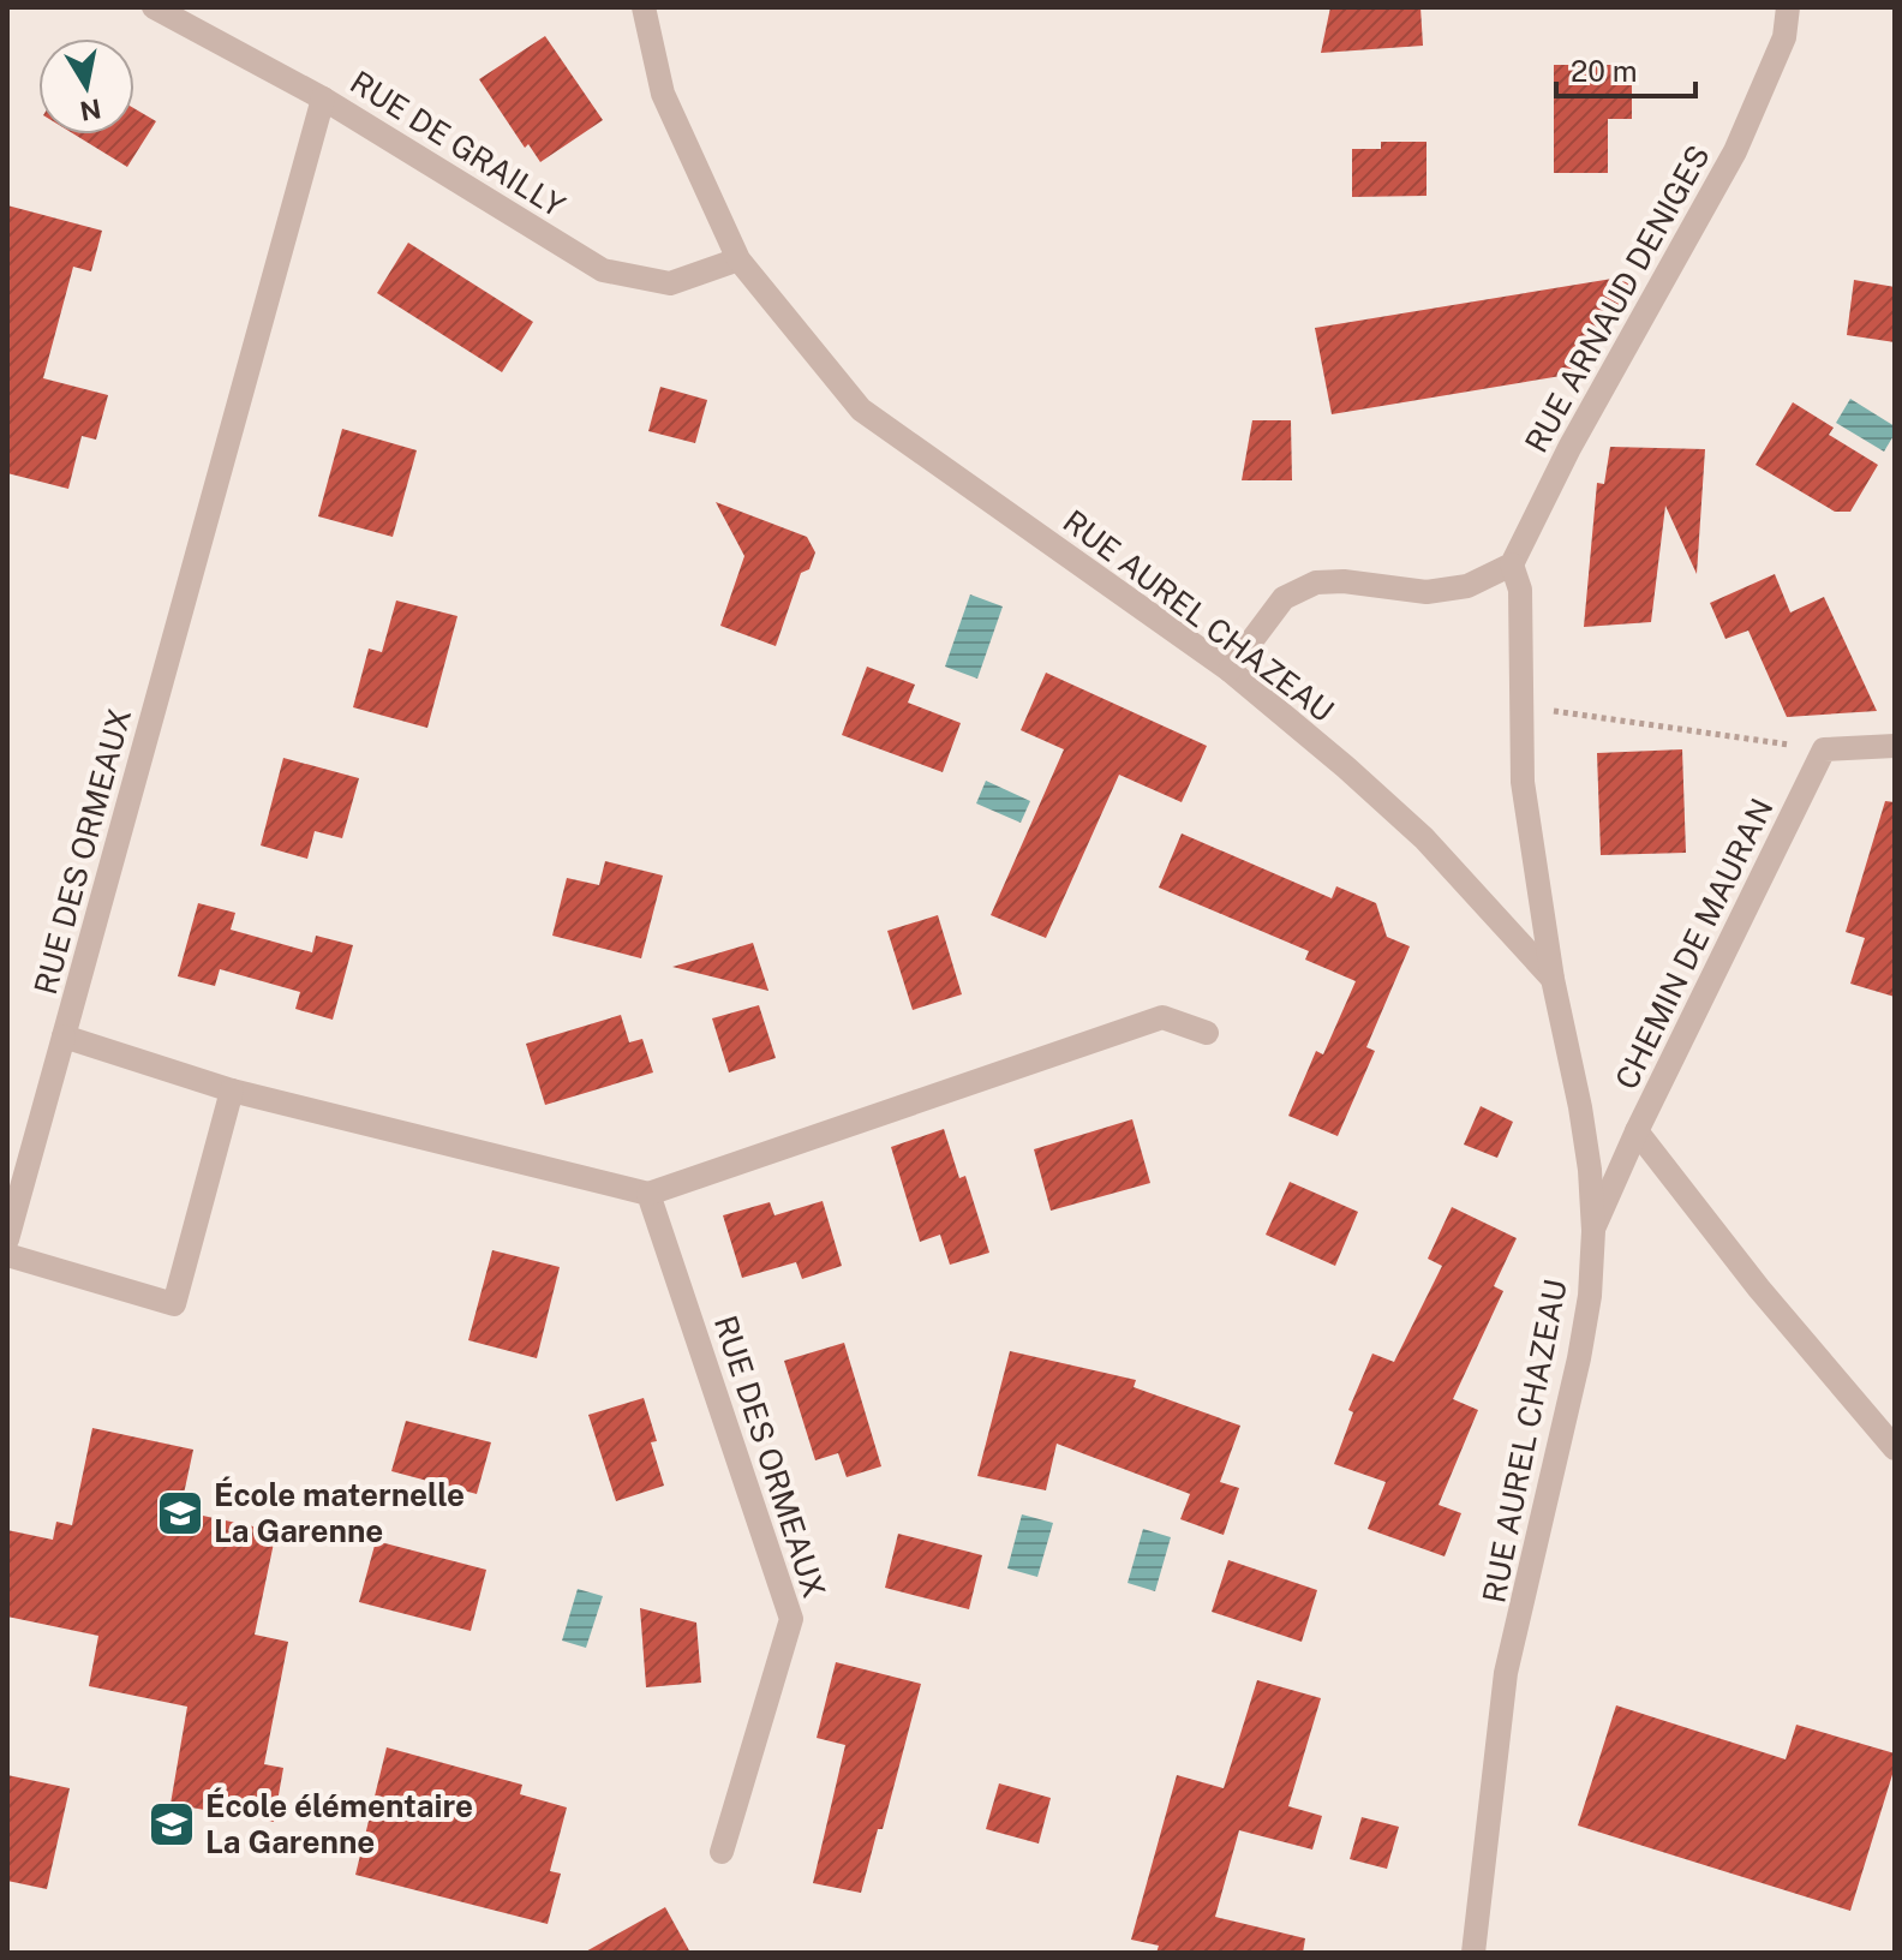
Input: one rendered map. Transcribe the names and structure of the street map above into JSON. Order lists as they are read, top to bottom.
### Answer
{
  "streets": {
    "street": [
      "RUE DE GRAILLY",
      "RUE ARNAUD DENIGES",
      "RUE AUREL CHAZEAU",
      "RUE DES ORMEAUX",
      "CHEMIN DE MAURAN"
    ]
  },
  "crossings": [
    ["RUE DE GRAILLY", "RUE AUREL CHAZEAU"],
    ["RUE DE GRAILLY", "RUE DES ORMEAUX"],
    ["RUE AUREL CHAZEAU", "CHEMIN DE MAURAN"]
  ],
  "places": {
    "school or university": ["École maternelle La Garenne", "École élémentaire La Garenne"]
  },
  "scale_bar": "20 m",
  "north": "bottom"
}
